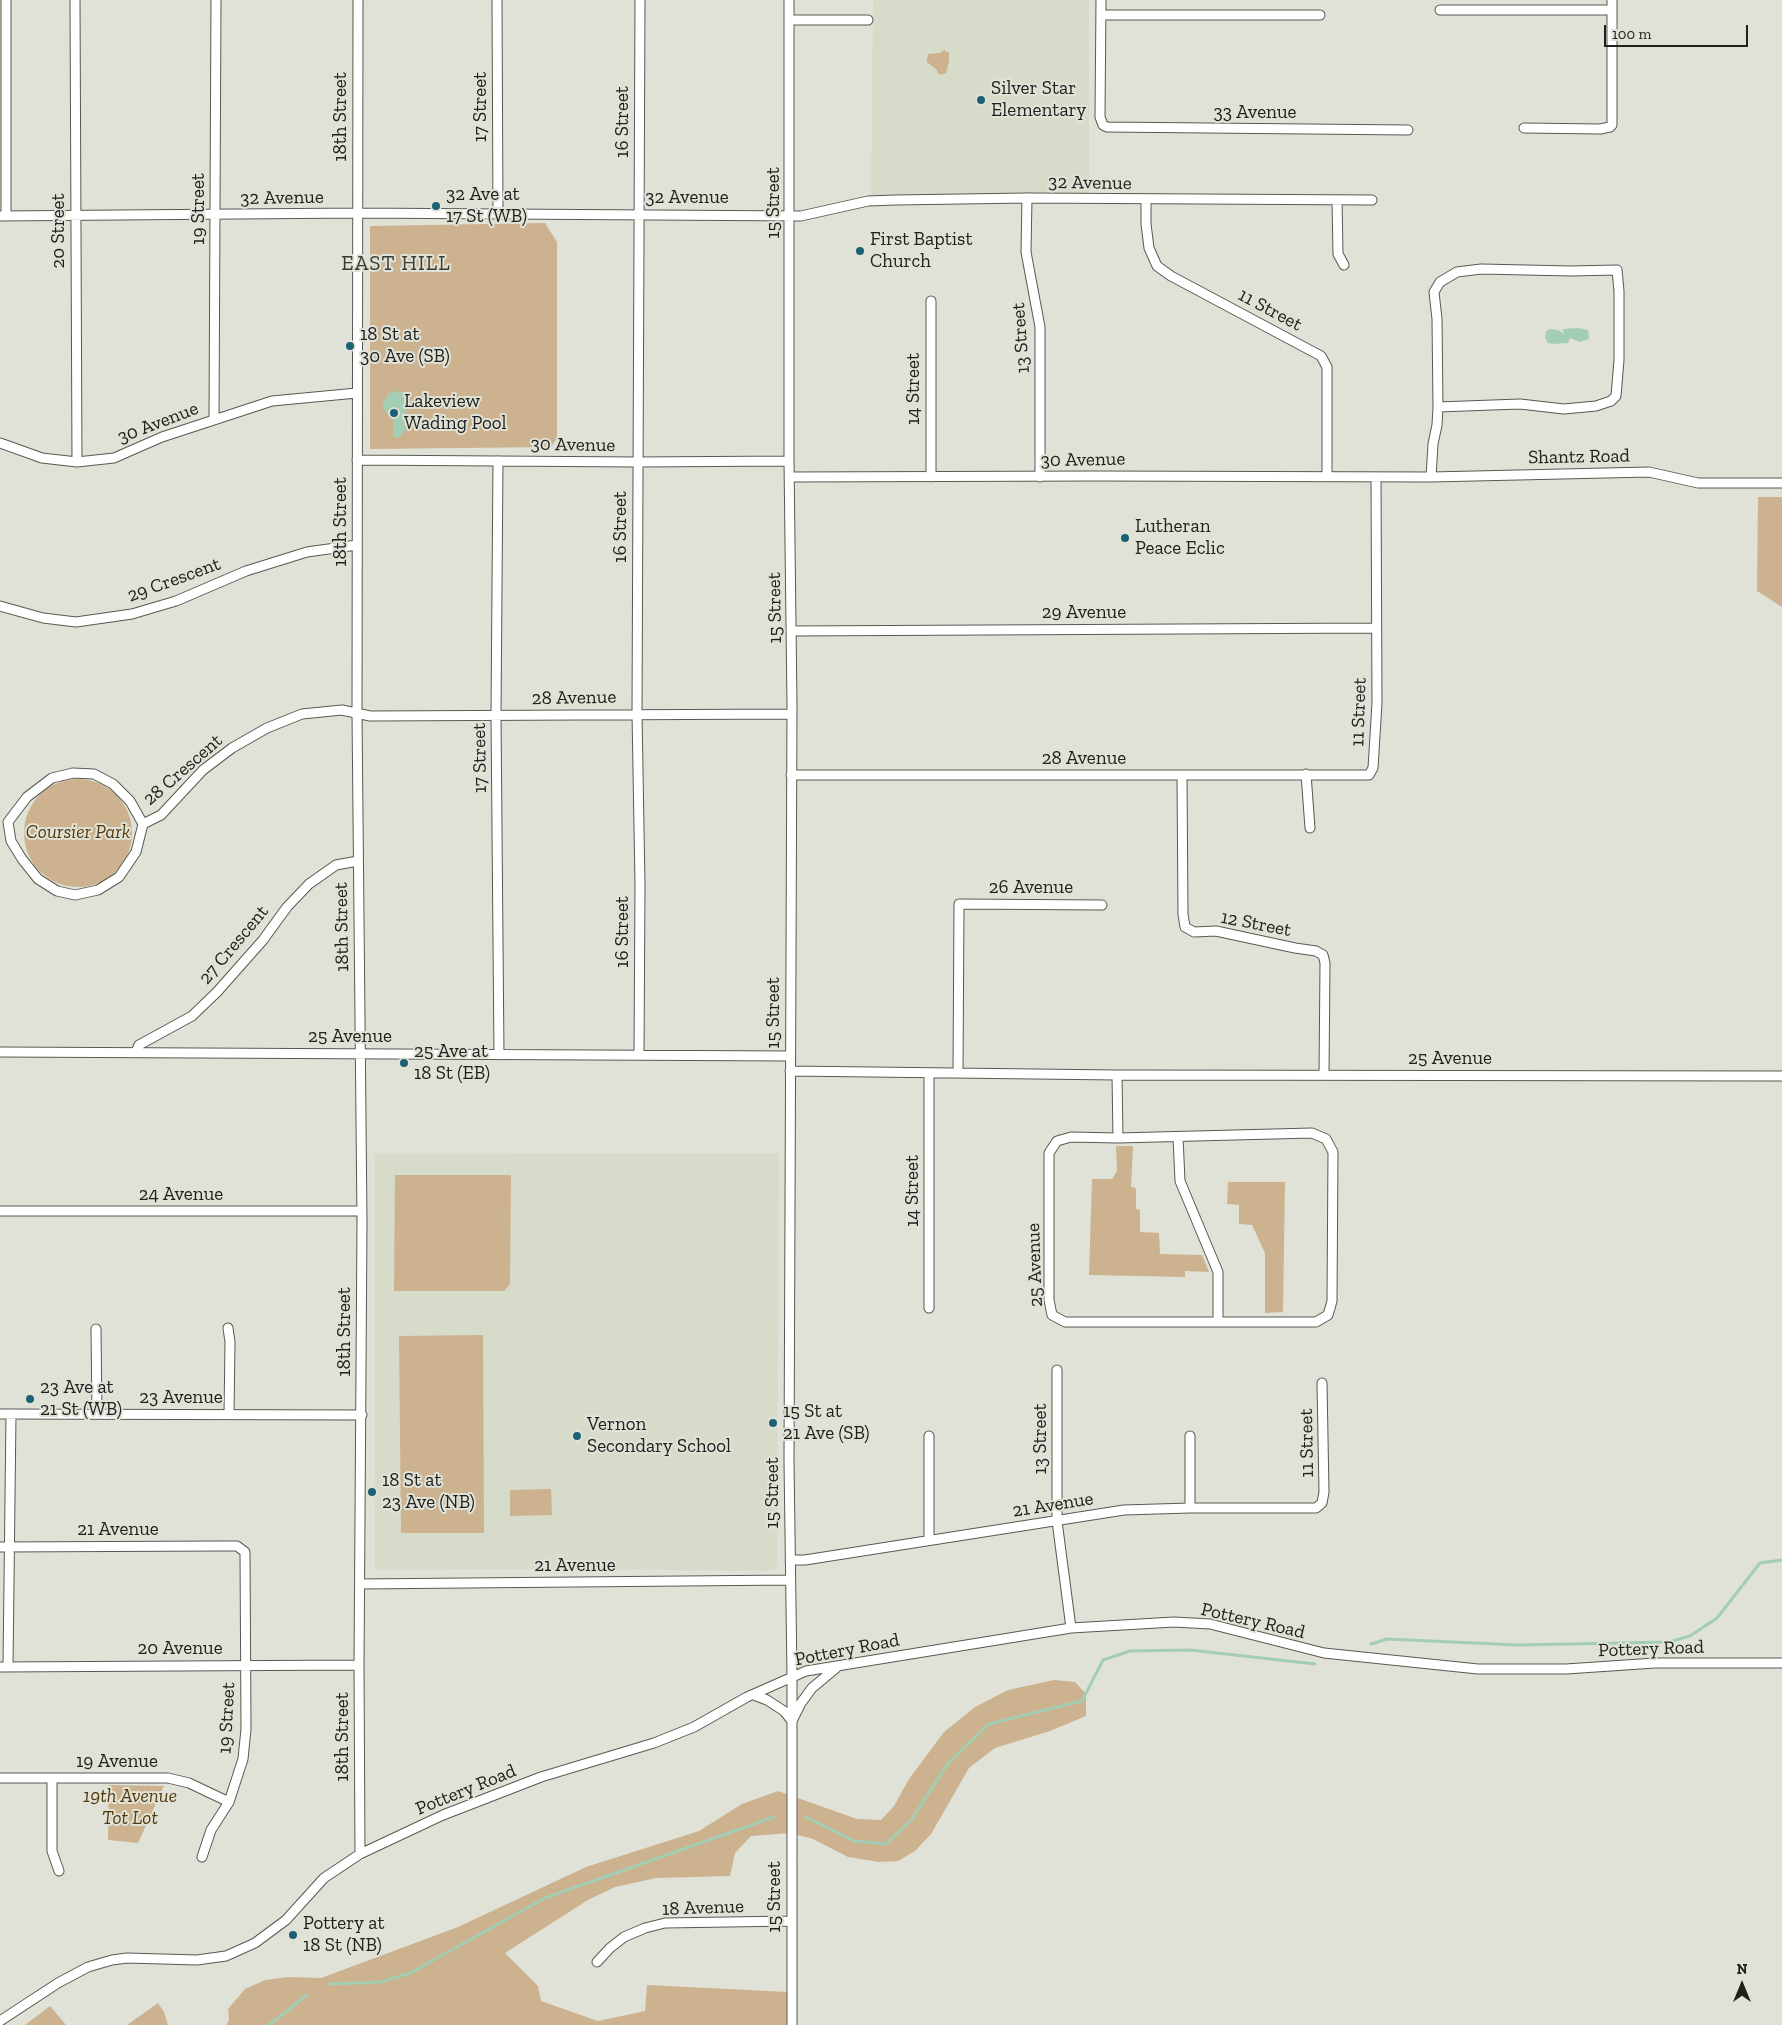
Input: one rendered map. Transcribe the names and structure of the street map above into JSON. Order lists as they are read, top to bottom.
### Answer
{
  "streets": {
    "street": [
      "17 Street",
      "33 Avenue",
      "18th Street",
      "16 Street",
      "32 Avenue",
      "15 Street",
      "19 Street",
      "20 Street",
      "11 Street",
      "13 Street",
      "14 Street",
      "30 Avenue",
      "Shantz Road",
      "29 Crescent",
      "29 Avenue",
      "28 Avenue",
      "28 Crescent",
      "26 Avenue",
      "12 Street",
      "27 Crescent",
      "25 Avenue",
      "24 Avenue",
      "23 Avenue",
      "21 Avenue",
      "Pottery Road",
      "20 Avenue",
      "19 Avenue",
      "18 Avenue"
    ]
  },
  "crossings": [
    ["17 Street", "32 Avenue"],
    ["17 Street", "30 Avenue"],
    ["17 Street", "28 Avenue"],
    ["17 Street", "25 Avenue"],
    ["18th Street", "32 Avenue"],
    ["18th Street", "30 Avenue"],
    ["18th Street", "29 Crescent"],
    ["18th Street", "28 Avenue"],
    ["18th Street", "28 Crescent"],
    ["18th Street", "27 Crescent"],
    ["18th Street", "25 Avenue"],
    ["18th Street", "24 Avenue"],
    ["18th Street", "23 Avenue"],
    ["18th Street", "21 Avenue"],
    ["18th Street", "Pottery Road"],
    ["18th Street", "20 Avenue"],
    ["16 Street", "32 Avenue"],
    ["16 Street", "30 Avenue"],
    ["16 Street", "28 Avenue"],
    ["16 Street", "25 Avenue"],
    ["32 Avenue", "15 Street"],
    ["32 Avenue", "19 Street"],
    ["32 Avenue", "20 Street"],
    ["32 Avenue", "11 Street"],
    ["32 Avenue", "13 Street"],
    ["15 Street", "30 Avenue"],
    ["15 Street", "29 Avenue"],
    ["15 Street", "28 Avenue"],
    ["15 Street", "25 Avenue"],
    ["15 Street", "21 Avenue"],
    ["15 Street", "Pottery Road"],
    ["15 Street", "18 Avenue"],
    ["19 Street", "30 Avenue"],
    ["19 Street", "21 Avenue"],
    ["19 Street", "20 Avenue"],
    ["19 Street", "19 Avenue"],
    ["20 Street", "30 Avenue"],
    ["11 Street", "30 Avenue"],
    ["11 Street", "Shantz Road"],
    ["11 Street", "29 Avenue"],
    ["11 Street", "28 Avenue"],
    ["11 Street", "21 Avenue"],
    ["13 Street", "30 Avenue"],
    ["13 Street", "21 Avenue"],
    ["13 Street", "Pottery Road"],
    ["14 Street", "30 Avenue"],
    ["14 Street", "25 Avenue"],
    ["30 Avenue", "Shantz Road"],
    ["28 Avenue", "28 Crescent"],
    ["28 Avenue", "12 Street"],
    ["26 Avenue", "25 Avenue"],
    ["12 Street", "25 Avenue"],
    ["27 Crescent", "25 Avenue"]
  ],
  "districts": ["EAST HILL"],
  "parks": ["Coursier Park", "19th Avenue Tot Lot"],
  "places": [
    "Silver Star Elementary",
    "32 Ave at 17 St (WB)",
    "First Baptist Church",
    "18 St at 30 Ave (SB)",
    "Lakeview Wading Pool",
    "Lutheran Peace Eclic",
    "25 Ave at 18 St (EB)",
    "23 Ave at 21 St (WB)",
    "15 St at 21 Ave (SB)",
    "Vernon Secondary School",
    "18 St at 23 Ave (NB)",
    "Pottery at 18 St (NB)"
  ],
  "scale_bar": "100 m",
  "north": "top"
}
